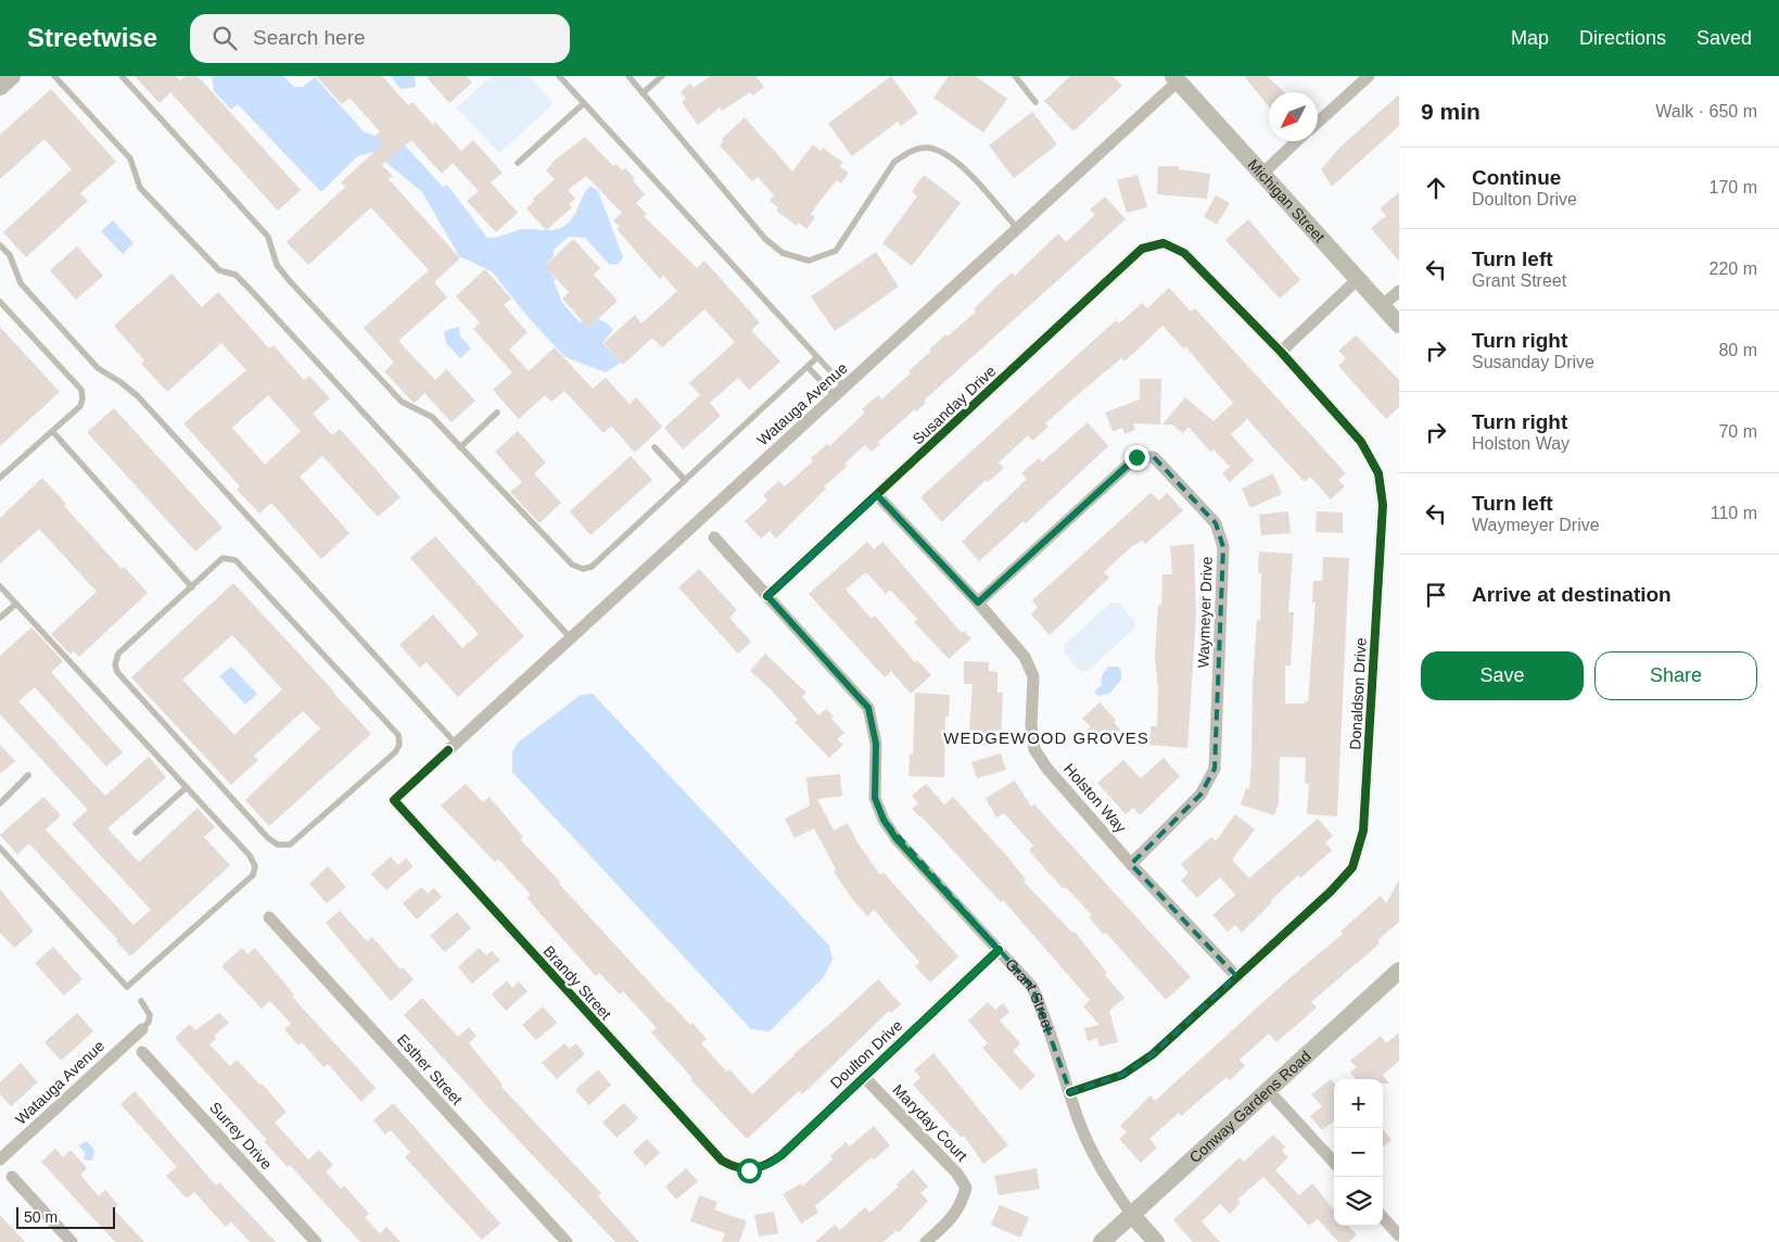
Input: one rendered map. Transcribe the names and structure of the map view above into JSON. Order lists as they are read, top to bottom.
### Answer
{
  "streets": {
    "street": [
      "Michigan Street",
      "Watauga Avenue",
      "Susanday Drive",
      "Waymeyer Drive",
      "Donaldson Drive",
      "Holston Way",
      "Brandy Street",
      "Grant Street",
      "Doulton Drive",
      "Esther Street",
      "Conway Gardens Road",
      "Maryday Court",
      "Surrey Drive"
    ]
  },
  "crossings": [
    ["Michigan Street", "Watauga Avenue"],
    ["Susanday Drive", "Donaldson Drive"],
    ["Susanday Drive", "Holston Way"],
    ["Susanday Drive", "Grant Street"],
    ["Waymeyer Drive", "Holston Way"],
    ["Donaldson Drive", "Holston Way"],
    ["Donaldson Drive", "Grant Street"],
    ["Brandy Street", "Doulton Drive"],
    ["Grant Street", "Doulton Drive"],
    ["Grant Street", "Conway Gardens Road"],
    ["Doulton Drive", "Maryday Court"]
  ],
  "districts": ["WEDGEWOOD GROVES"],
  "scale_bar": "50 m",
  "north": "bottom left",
  "page": {
    "header": "Streetwise",
    "search": "Search here",
    "nav": ["Map", "Directions", "Saved"],
    "heading": ["9 min", "Walk · 650 m"],
    "list": [
      ["Continue", "Doulton Drive", "170 m"],
      ["Turn left", "Grant Street", "220 m"],
      ["Turn right", "Susanday Drive", "80 m"],
      ["Turn right", "Holston Way", "70 m"],
      ["Turn left", "Waymeyer Drive", "110 m"],
      "Arrive at destination"
    ],
    "buttons": ["Save", "Share"],
    "map_buttons": ["+", "−"],
    "scale": "50 m"
  }
}
